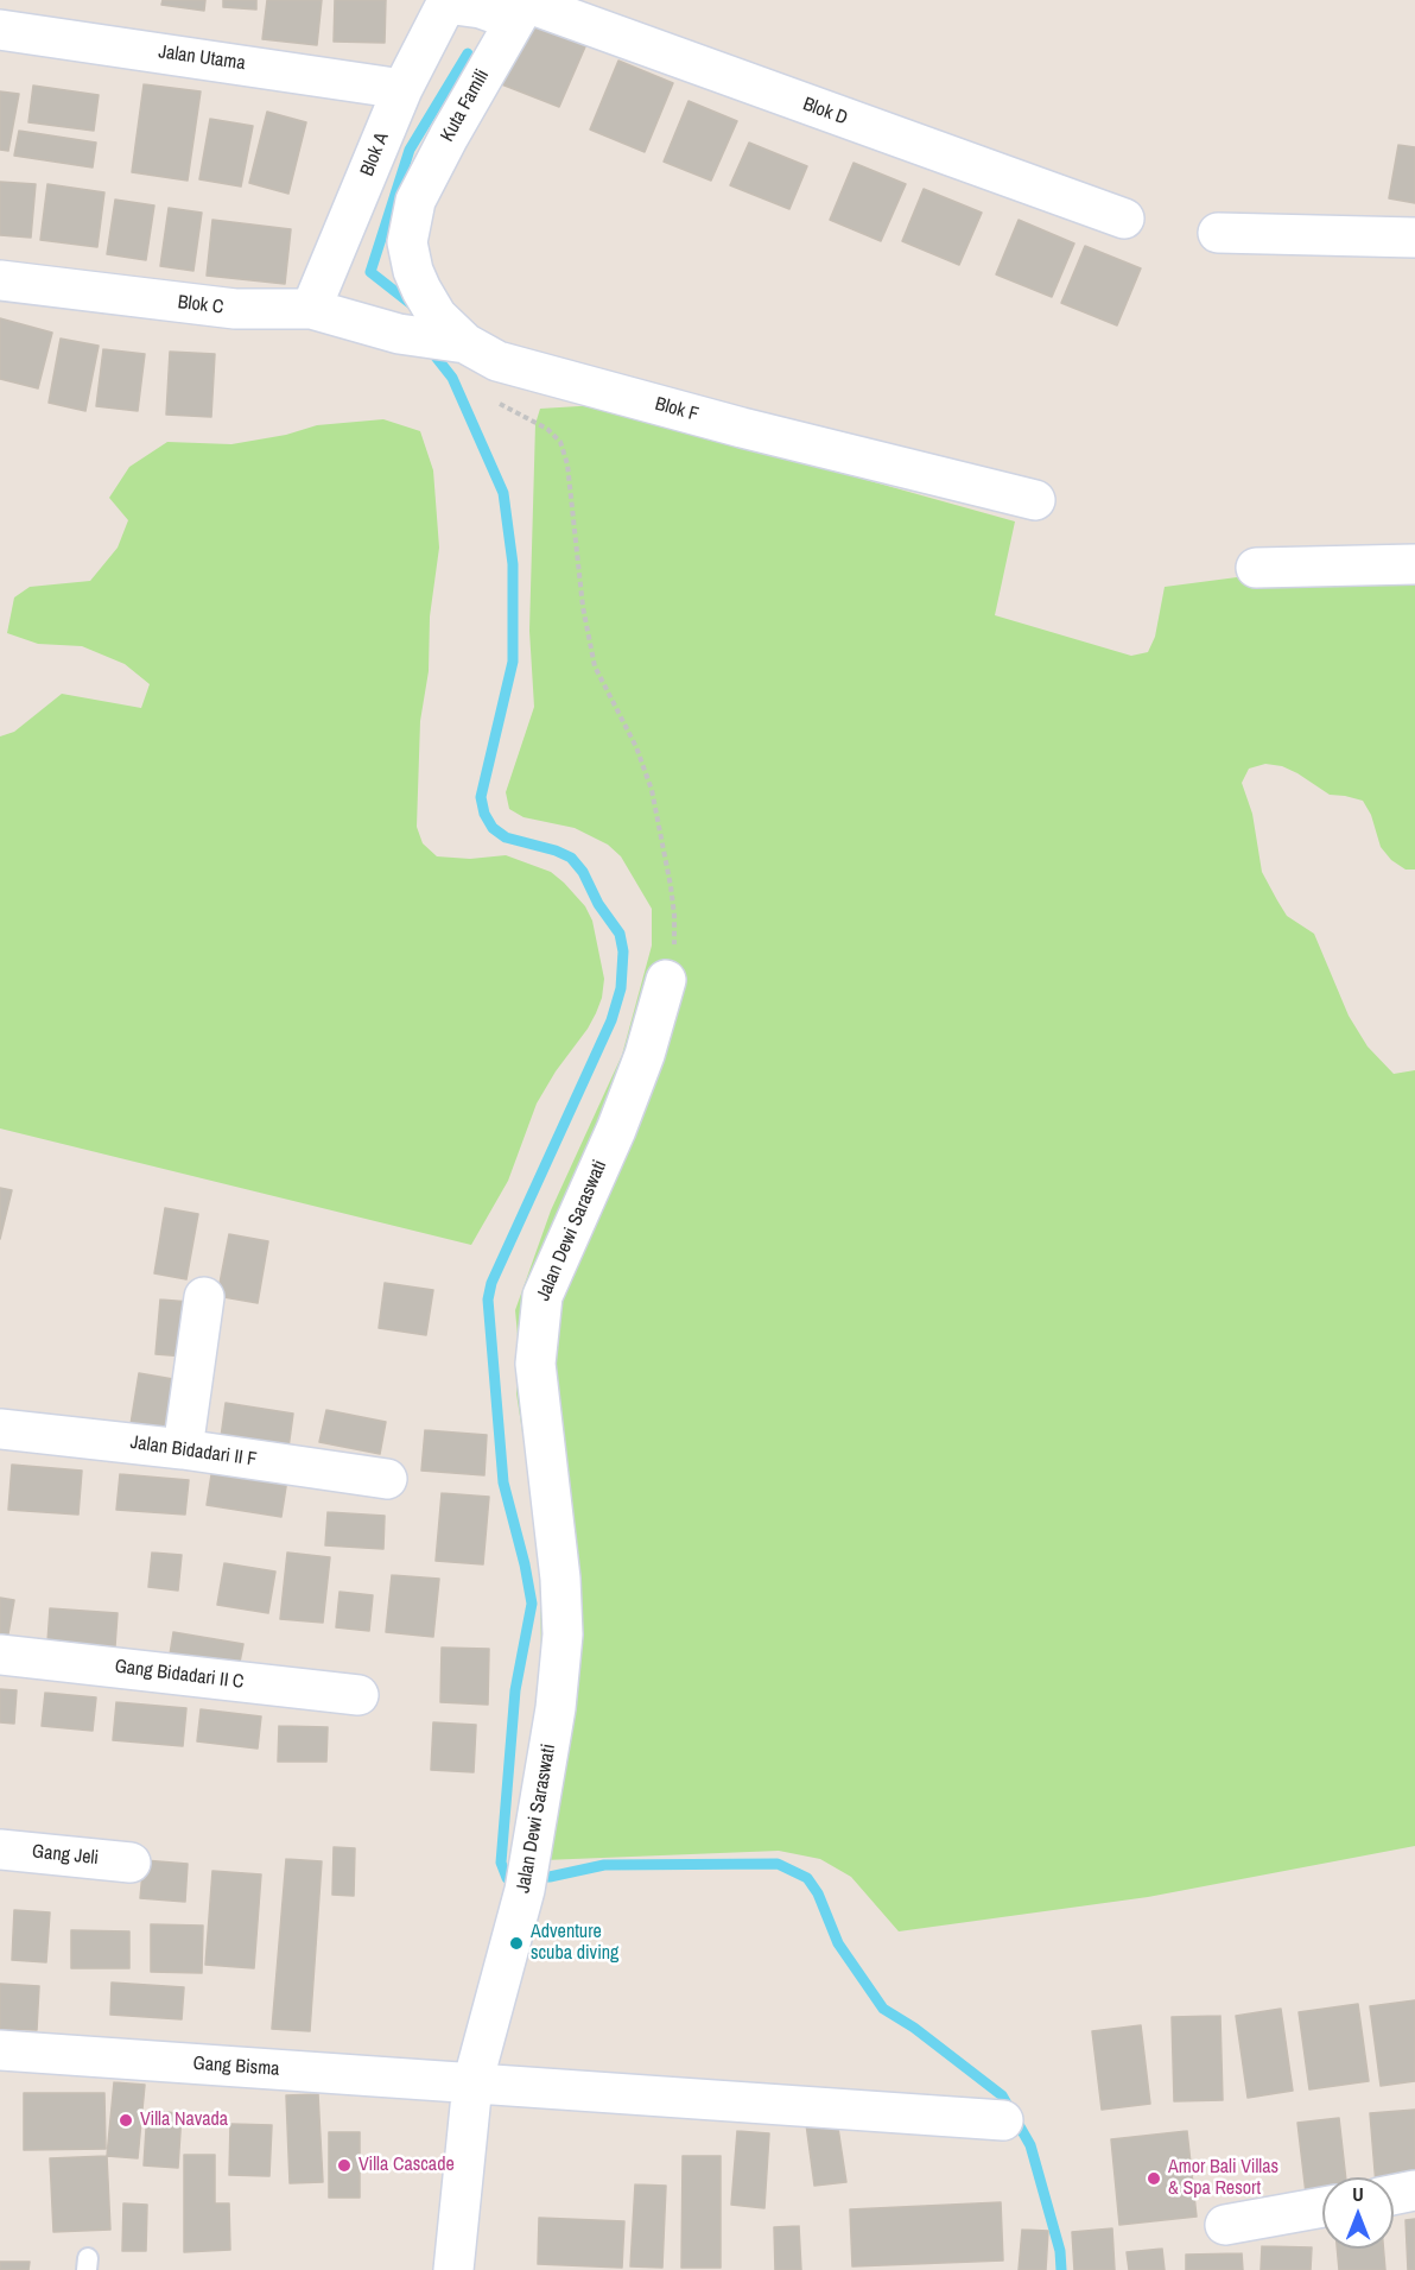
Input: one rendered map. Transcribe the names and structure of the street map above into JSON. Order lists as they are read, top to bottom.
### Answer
{
  "streets": {
    "street": [
      "Jalan Utama",
      "Kuta Famili",
      "Blok D",
      "Blok A",
      "Blok C",
      "Blok F",
      "Jalan Dewi Saraswati",
      "Jalan Bidadari II F",
      "Gang Bidadari II C",
      "Gang Jeli",
      "Gang Bisma"
    ]
  },
  "crossings": [
    ["Jalan Utama", "Blok A"],
    ["Kuta Famili", "Blok D"],
    ["Kuta Famili", "Blok A"],
    ["Kuta Famili", "Blok F"],
    ["Blok D", "Blok A"],
    ["Blok A", "Blok C"],
    ["Blok C", "Blok F"],
    ["Jalan Dewi Saraswati", "Gang Bisma"]
  ],
  "places": [
    "Adventure scuba diving",
    "Villa Navada",
    "Villa Cascade",
    "Amor Bali Villas & Spa Resort"
  ],
  "north": "top"
}
